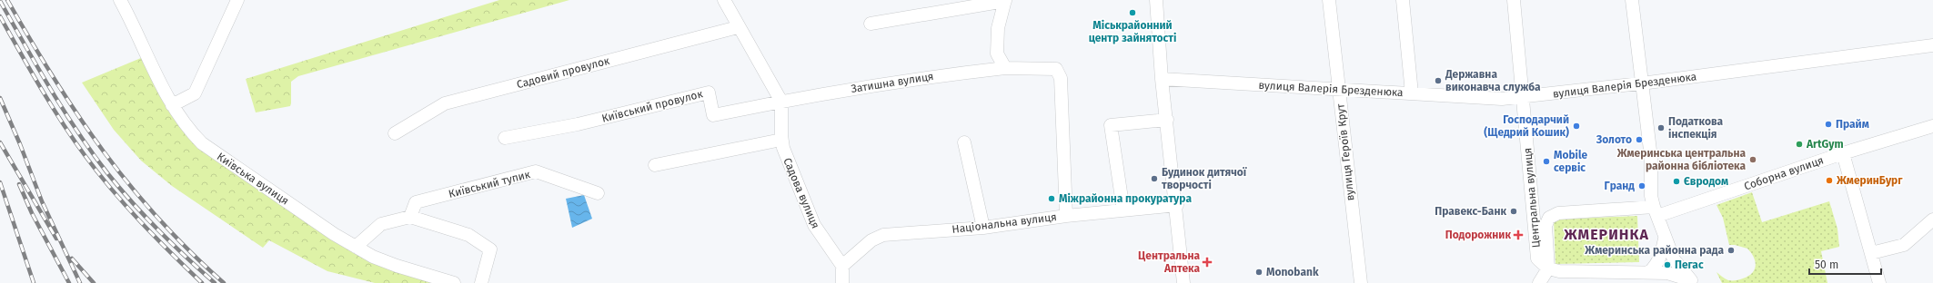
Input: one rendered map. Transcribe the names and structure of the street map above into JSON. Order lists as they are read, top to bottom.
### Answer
{
  "streets": {
    "street": [
      "Садовий провулок",
      "Затишна вулиця",
      "вулиця Валерія Брезденюка",
      "Київський провулок",
      "вулиця Героїв Крут",
      "Соборна вулиця",
      "Київська вулиця",
      "Київський тупик",
      "Садова вулиця",
      "Центральна вулиця",
      "Національна вулиця"
    ]
  },
  "crossings": [
    ["Садовий провулок", "Садова вулиця"],
    ["Затишна вулиця", "Київський провулок"],
    ["Затишна вулиця", "Садова вулиця"],
    ["Затишна вулиця", "Національна вулиця"],
    ["вулиця Валерія Брезденюка", "вулиця Героїв Крут"],
    ["вулиця Валерія Брезденюка", "Центральна вулиця"],
    ["Київський провулок", "Садова вулиця"],
    ["Соборна вулиця", "Центральна вулиця"],
    ["Садова вулиця", "Національна вулиця"]
  ],
  "districts": ["ЖМЕРИНКА"],
  "places": {
    "other": [
      "Міськрайонний центр зайнятості",
      "Державна виконавча служба",
      "Прайм",
      "Господарчий (Щедрий Кошик)",
      "Податкова інспекція",
      "Золото",
      "ArtGym",
      "Жмеринська центральна районна бібліотека",
      "Mobile сервіс",
      "Будинок дитячої творчості",
      "ЖмеринБург",
      "Євродом",
      "Гранд",
      "Міжрайонна прокуратура",
      "Правекс-Банк",
      "Жмеринська районна рада",
      "Пегас",
      "Monobank"
    ],
    "health": ["Подорожник", "Центральна Аптека"]
  },
  "scale_bar": "50 m"
}
